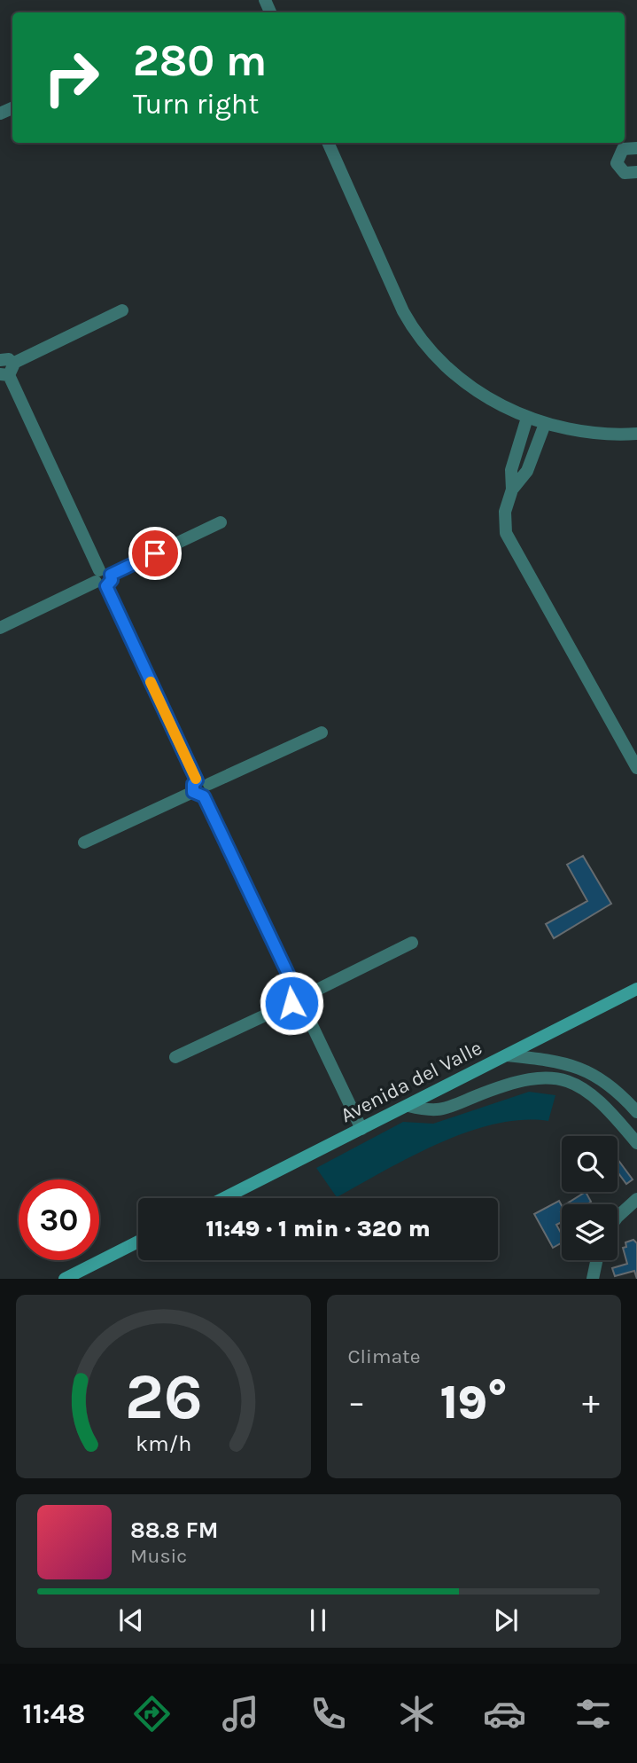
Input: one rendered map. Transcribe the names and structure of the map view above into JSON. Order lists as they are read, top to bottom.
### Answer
{
  "streets": {
    "street": ["Avenida del Valle"]
  },
  "page": {
    "turn": ["280 m", "Turn right"],
    "limit": "30",
    "trip": "11:49 · 1 min · 320 m",
    "tile": "Climate",
    "heat": ["−", "19°", "+"],
    "song": ["88.8 FM", "Music"],
    "tabs": "11:48",
    "gauge": ["26", "km/h"]
  }
}
